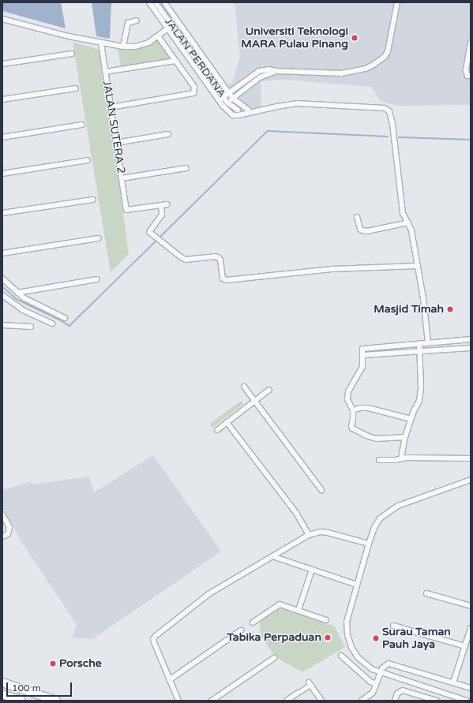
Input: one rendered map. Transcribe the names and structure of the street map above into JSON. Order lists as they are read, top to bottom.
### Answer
{
  "streets": {
    "street": ["JALAN PERDANA", "JALAN SUTERA 2"]
  },
  "places": [
    "Universiti Teknologi MARA Pulau Pinang",
    "Masjid Timah",
    "Tabika Perpaduan",
    "Surau Taman Pauh Jaya",
    "Porsche"
  ],
  "scale_bar": "100 m"
}
